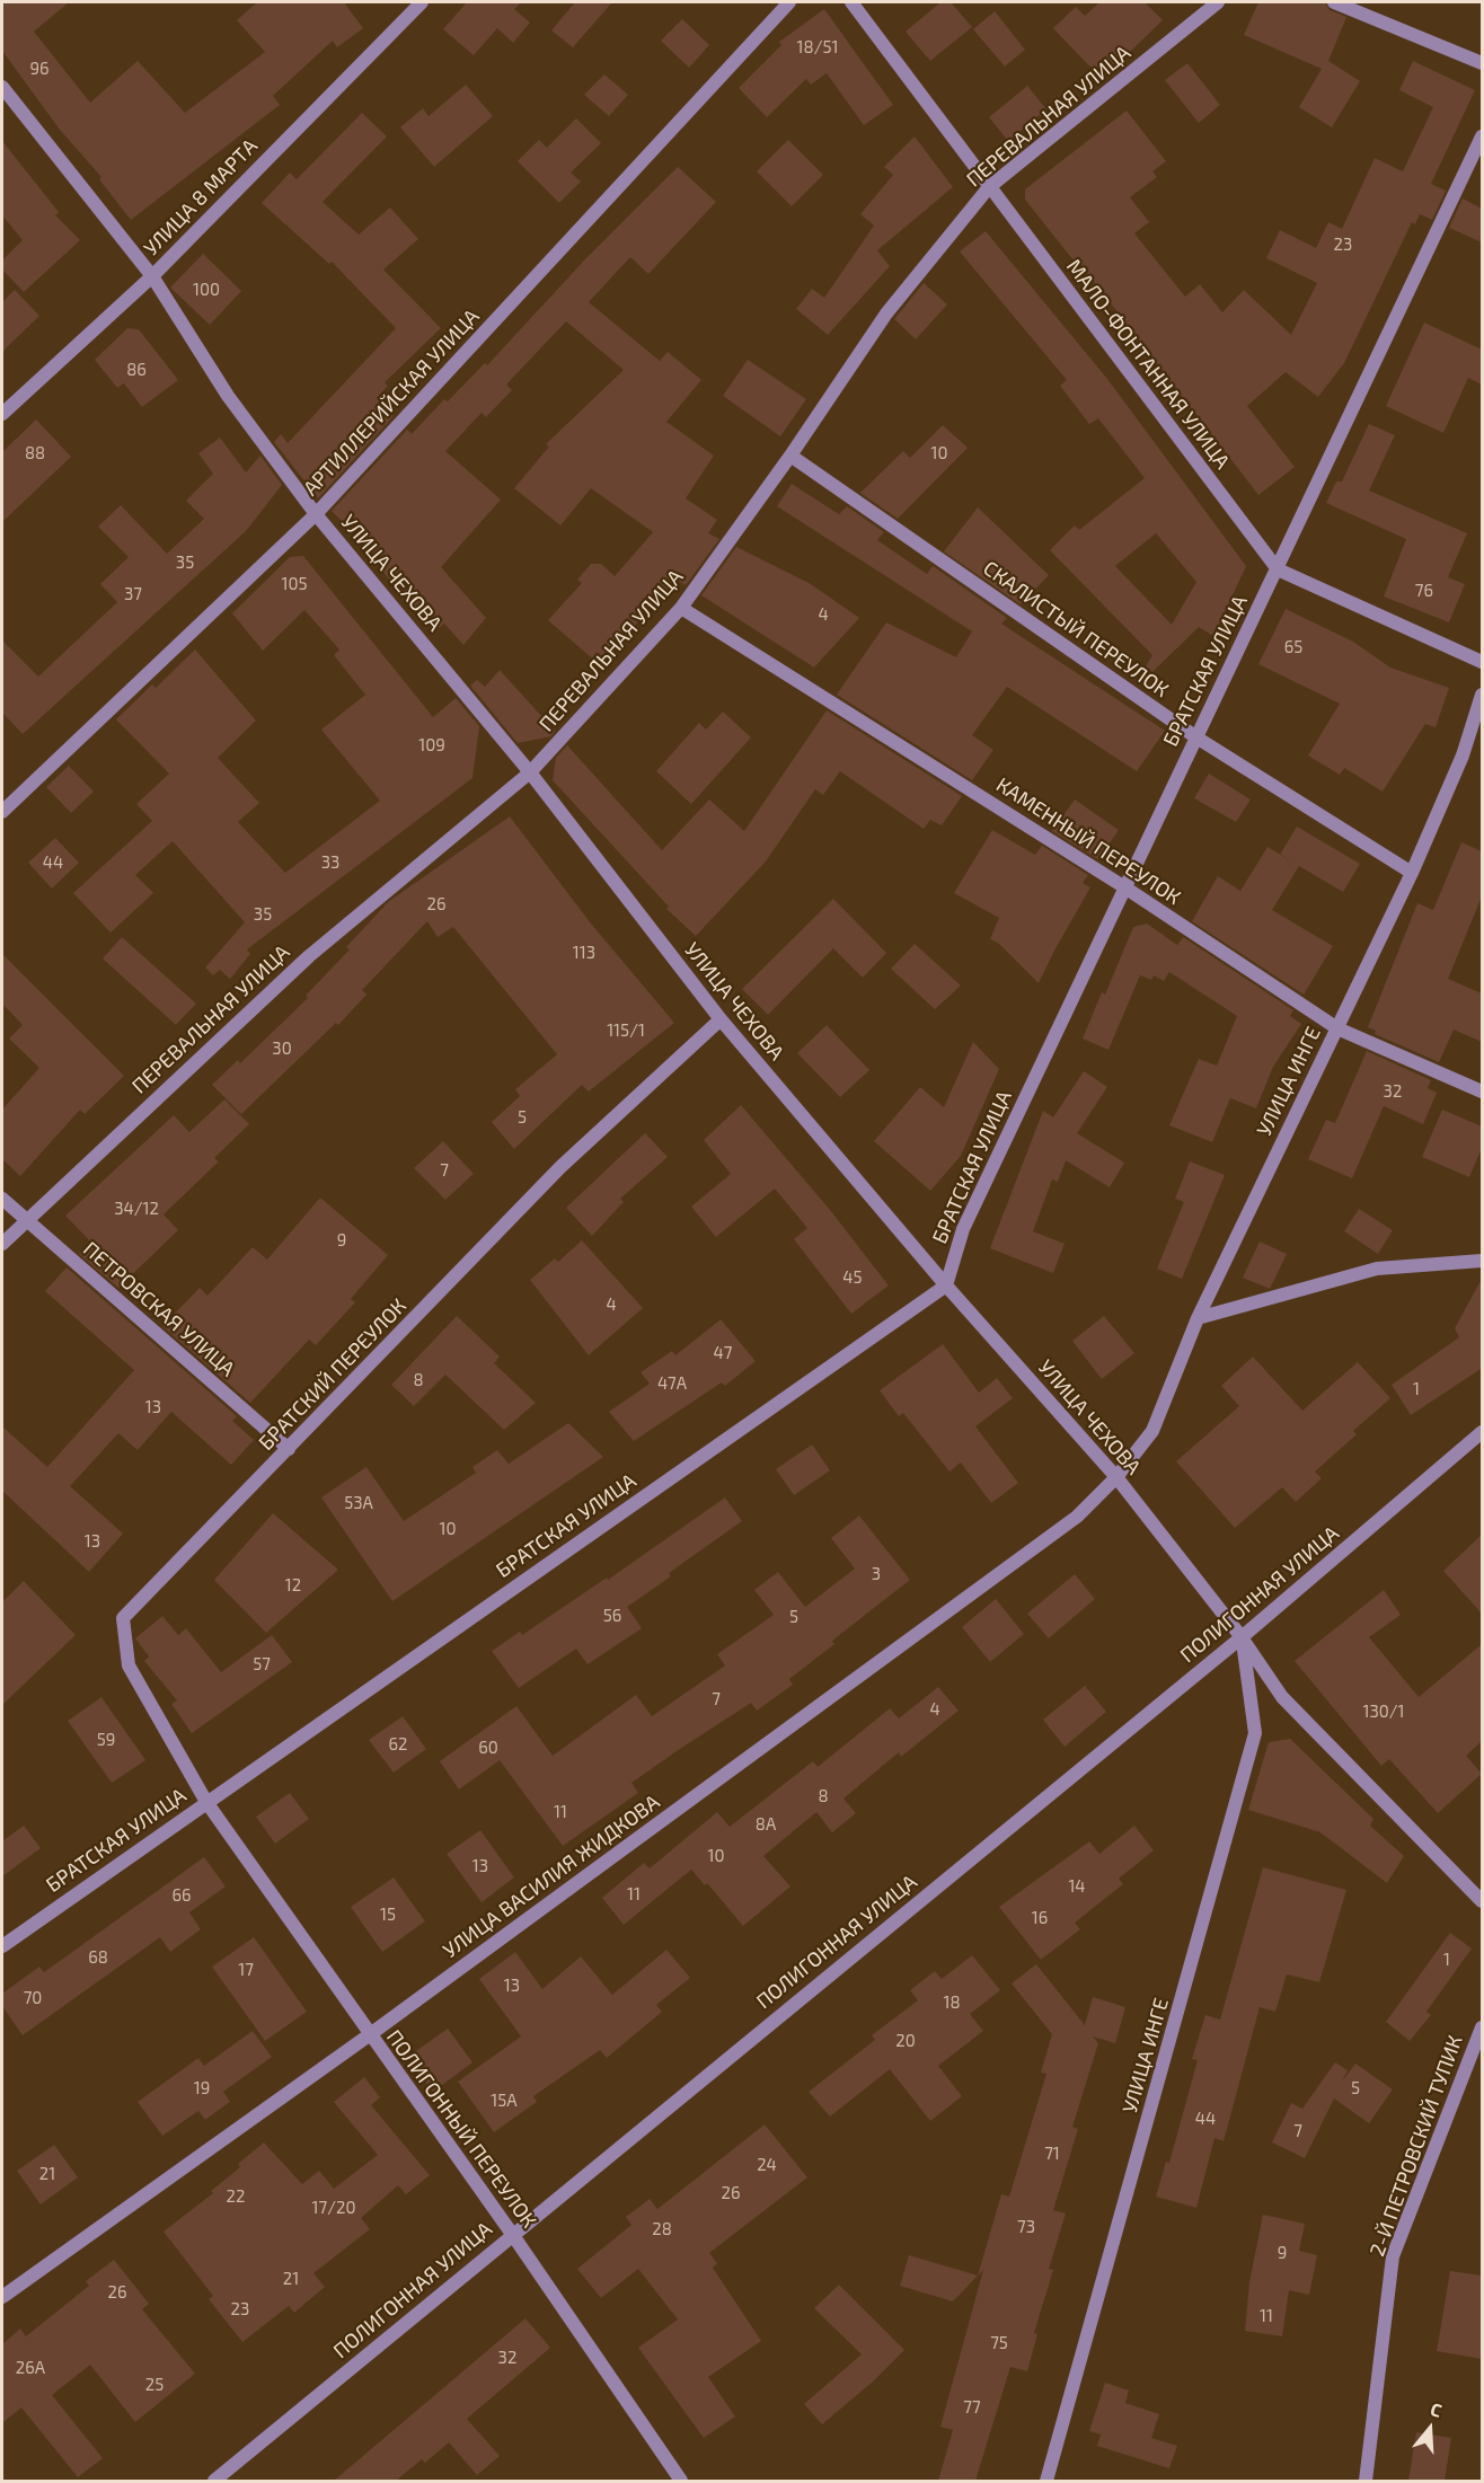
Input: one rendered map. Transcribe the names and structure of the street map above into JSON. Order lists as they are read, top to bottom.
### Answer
{
  "streets": {
    "street": [
      "ПЕРЕВАЛЬНАЯ УЛИЦА",
      "УЛИЦА 8 МАРТА",
      "МАЛО-ФОНТАННАЯ УЛИЦА",
      "АРТИЛЛЕРИЙСКАЯ УЛИЦА",
      "УЛИЦА ЧЕХОВА",
      "СКАЛИСТЫЙ ПЕРЕУЛОК",
      "БРАТСКАЯ УЛИЦА",
      "КАМЕННЫЙ ПЕРЕУЛОК",
      "УЛИЦА ИНГЕ",
      "ПЕТРОВСКАЯ УЛИЦА",
      "БРАТСКИЙ ПЕРЕУЛОК",
      "ПОЛИГОННАЯ УЛИЦА",
      "УЛИЦА ВАСИЛИЯ ЖИДКОВА",
      "ПОЛИГОННЫЙ ПЕРЕУЛОК",
      "2-Й ПЕТРОВСКИЙ ТУПИК"
    ]
  },
  "crossings": [
    ["ПЕРЕВАЛЬНАЯ УЛИЦА", "МАЛО-ФОНТАННАЯ УЛИЦА"],
    ["ПЕРЕВАЛЬНАЯ УЛИЦА", "УЛИЦА ЧЕХОВА"],
    ["ПЕРЕВАЛЬНАЯ УЛИЦА", "СКАЛИСТЫЙ ПЕРЕУЛОК"],
    ["ПЕРЕВАЛЬНАЯ УЛИЦА", "КАМЕННЫЙ ПЕРЕУЛОК"],
    ["ПЕРЕВАЛЬНАЯ УЛИЦА", "ПЕТРОВСКАЯ УЛИЦА"],
    ["УЛИЦА 8 МАРТА", "УЛИЦА ЧЕХОВА"],
    ["МАЛО-ФОНТАННАЯ УЛИЦА", "БРАТСКАЯ УЛИЦА"],
    ["АРТИЛЛЕРИЙСКАЯ УЛИЦА", "УЛИЦА ЧЕХОВА"],
    ["УЛИЦА ЧЕХОВА", "БРАТСКАЯ УЛИЦА"],
    ["УЛИЦА ЧЕХОВА", "УЛИЦА ИНГЕ"],
    ["УЛИЦА ЧЕХОВА", "БРАТСКИЙ ПЕРЕУЛОК"],
    ["УЛИЦА ЧЕХОВА", "ПОЛИГОННАЯ УЛИЦА"],
    ["УЛИЦА ЧЕХОВА", "УЛИЦА ВАСИЛИЯ ЖИДКОВА"],
    ["СКАЛИСТЫЙ ПЕРЕУЛОК", "БРАТСКАЯ УЛИЦА"],
    ["СКАЛИСТЫЙ ПЕРЕУЛОК", "УЛИЦА ИНГЕ"],
    ["БРАТСКАЯ УЛИЦА", "КАМЕННЫЙ ПЕРЕУЛОК"],
    ["БРАТСКАЯ УЛИЦА", "БРАТСКИЙ ПЕРЕУЛОК"],
    ["БРАТСКАЯ УЛИЦА", "ПОЛИГОННЫЙ ПЕРЕУЛОК"],
    ["КАМЕННЫЙ ПЕРЕУЛОК", "УЛИЦА ИНГЕ"],
    ["УЛИЦА ИНГЕ", "ПОЛИГОННАЯ УЛИЦА"],
    ["УЛИЦА ИНГЕ", "УЛИЦА ВАСИЛИЯ ЖИДКОВА"],
    ["ПЕТРОВСКАЯ УЛИЦА", "БРАТСКИЙ ПЕРЕУЛОК"],
    ["БРАТСКИЙ ПЕРЕУЛОК", "ПОЛИГОННЫЙ ПЕРЕУЛОК"],
    ["ПОЛИГОННАЯ УЛИЦА", "ПОЛИГОННЫЙ ПЕРЕУЛОК"],
    ["УЛИЦА ВАСИЛИЯ ЖИДКОВА", "ПОЛИГОННЫЙ ПЕРЕУЛОК"]
  ],
  "house_numbers": [
    "18/51",
    "96",
    "23",
    "100",
    "86",
    "88",
    "10",
    "35",
    "105",
    "76",
    "37",
    "4",
    "65",
    "109",
    "44",
    "33",
    "26",
    "35",
    "113",
    "115/1",
    "30",
    "32",
    "5",
    "7",
    "34/12",
    "9",
    "45",
    "4",
    "47",
    "8",
    "47А",
    "1",
    "13",
    "53А",
    "10",
    "13",
    "3",
    "12",
    "56",
    "5",
    "57",
    "7",
    "4",
    "130/1",
    "59",
    "62",
    "60",
    "8",
    "11",
    "8А",
    "10",
    "13",
    "14",
    "11",
    "66",
    "15",
    "16",
    "68",
    "1",
    "17",
    "13",
    "70",
    "18",
    "20",
    "19",
    "5",
    "15А",
    "44",
    "7",
    "71",
    "24",
    "21",
    "26",
    "22",
    "17/20",
    "73",
    "28",
    "9",
    "21",
    "26",
    "23",
    "11",
    "75",
    "32",
    "26А",
    "25",
    "77"
  ],
  "north": "top"
}
